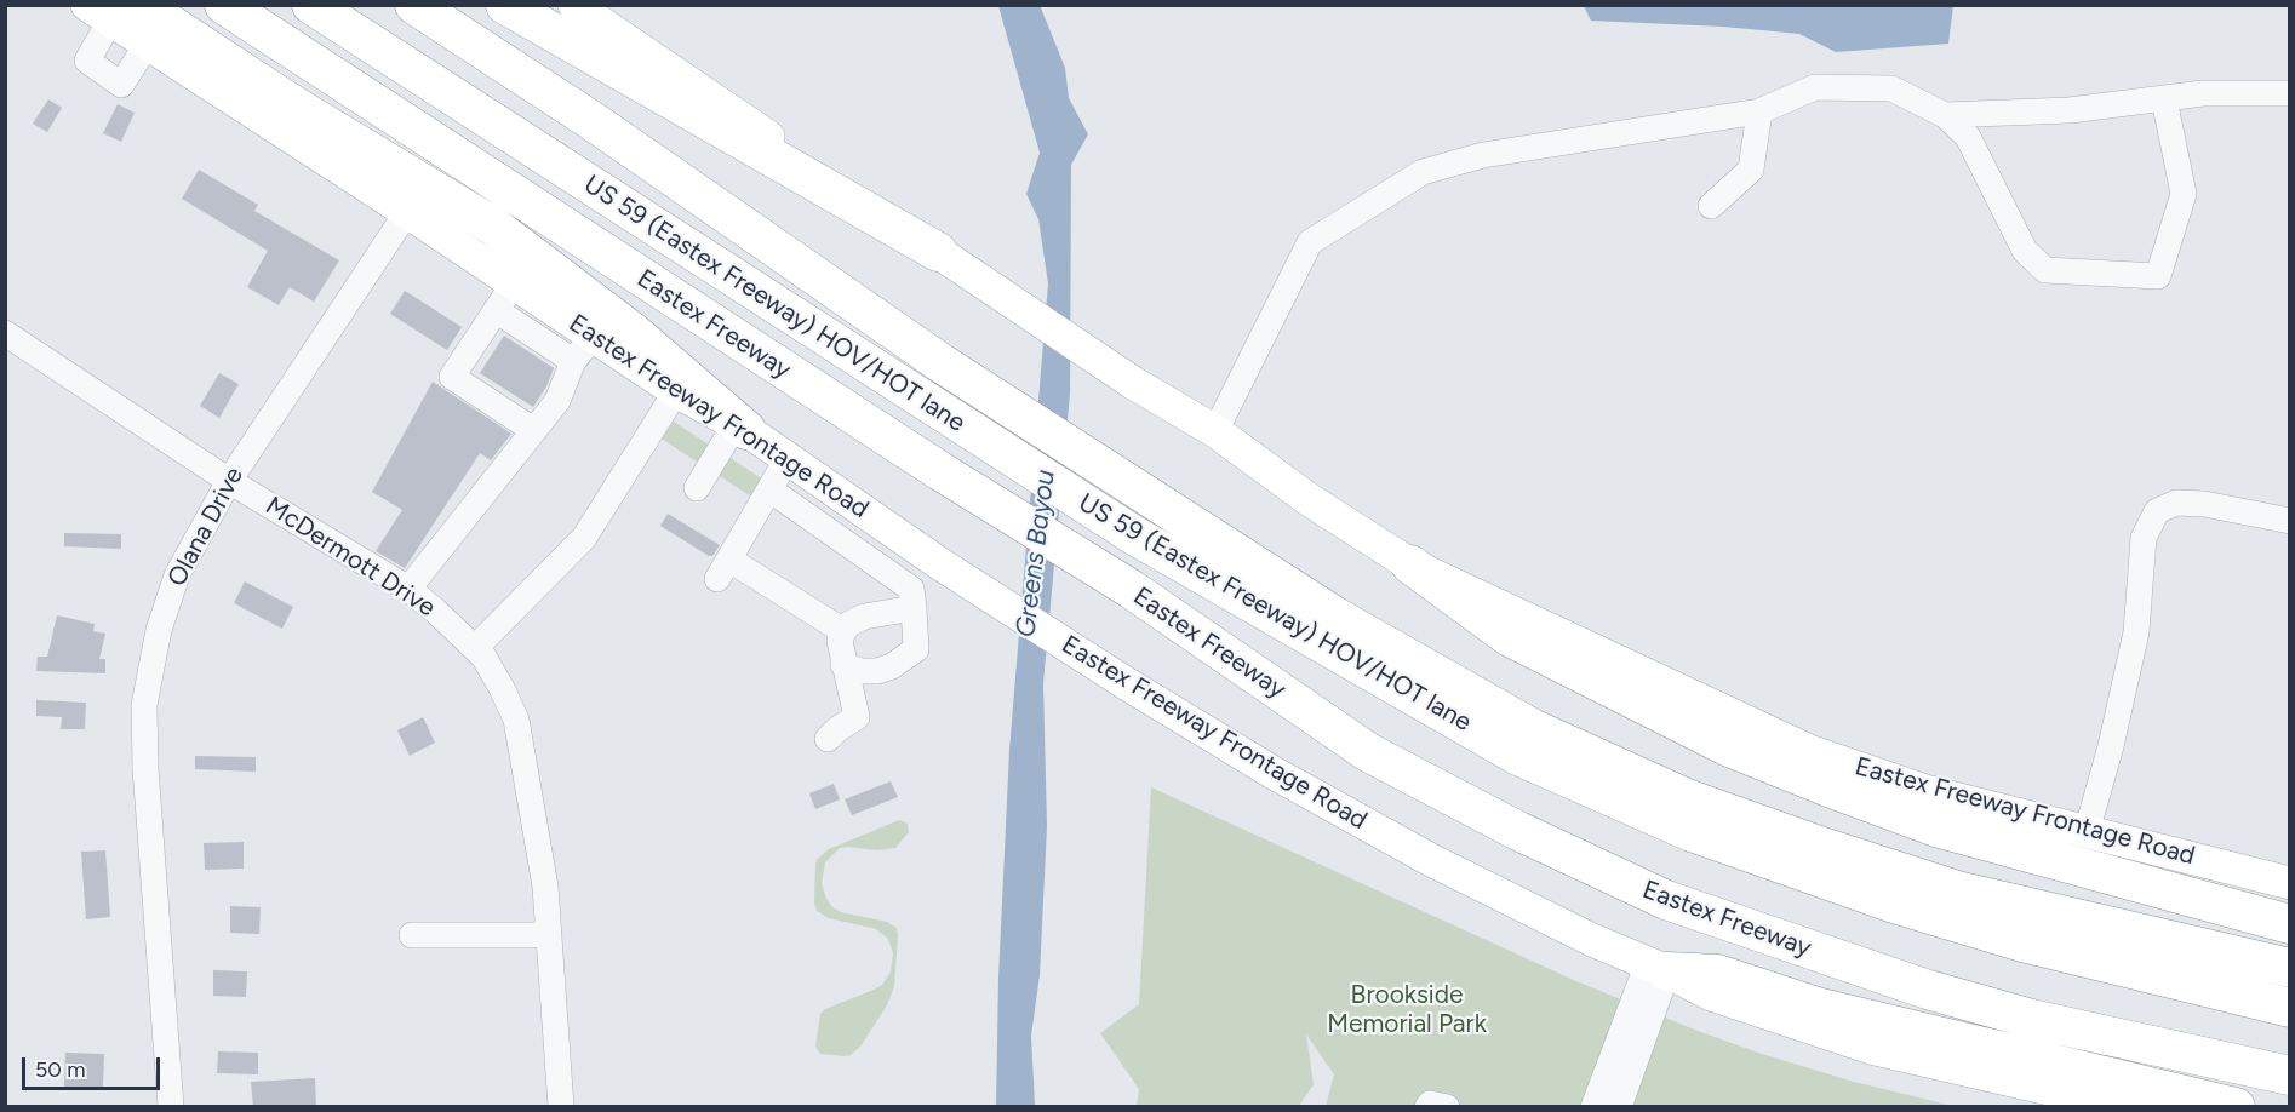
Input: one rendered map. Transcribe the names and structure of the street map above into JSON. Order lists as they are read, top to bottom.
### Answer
{
  "streets": {
    "highway": ["US 59 (Eastex Freeway) HOV/HOT lane", "Eastex Freeway"],
    "main road": ["Eastex Freeway Frontage Road"],
    "street": ["Olana Drive", "McDermott Drive"]
  },
  "crossings": [
    ["Eastex Freeway Frontage Road", "Olana Drive"],
    ["Olana Drive", "McDermott Drive"]
  ],
  "water": ["Greens Bayou"],
  "parks": ["Brookside Memorial Park"],
  "scale_bar": "50 m"
}
